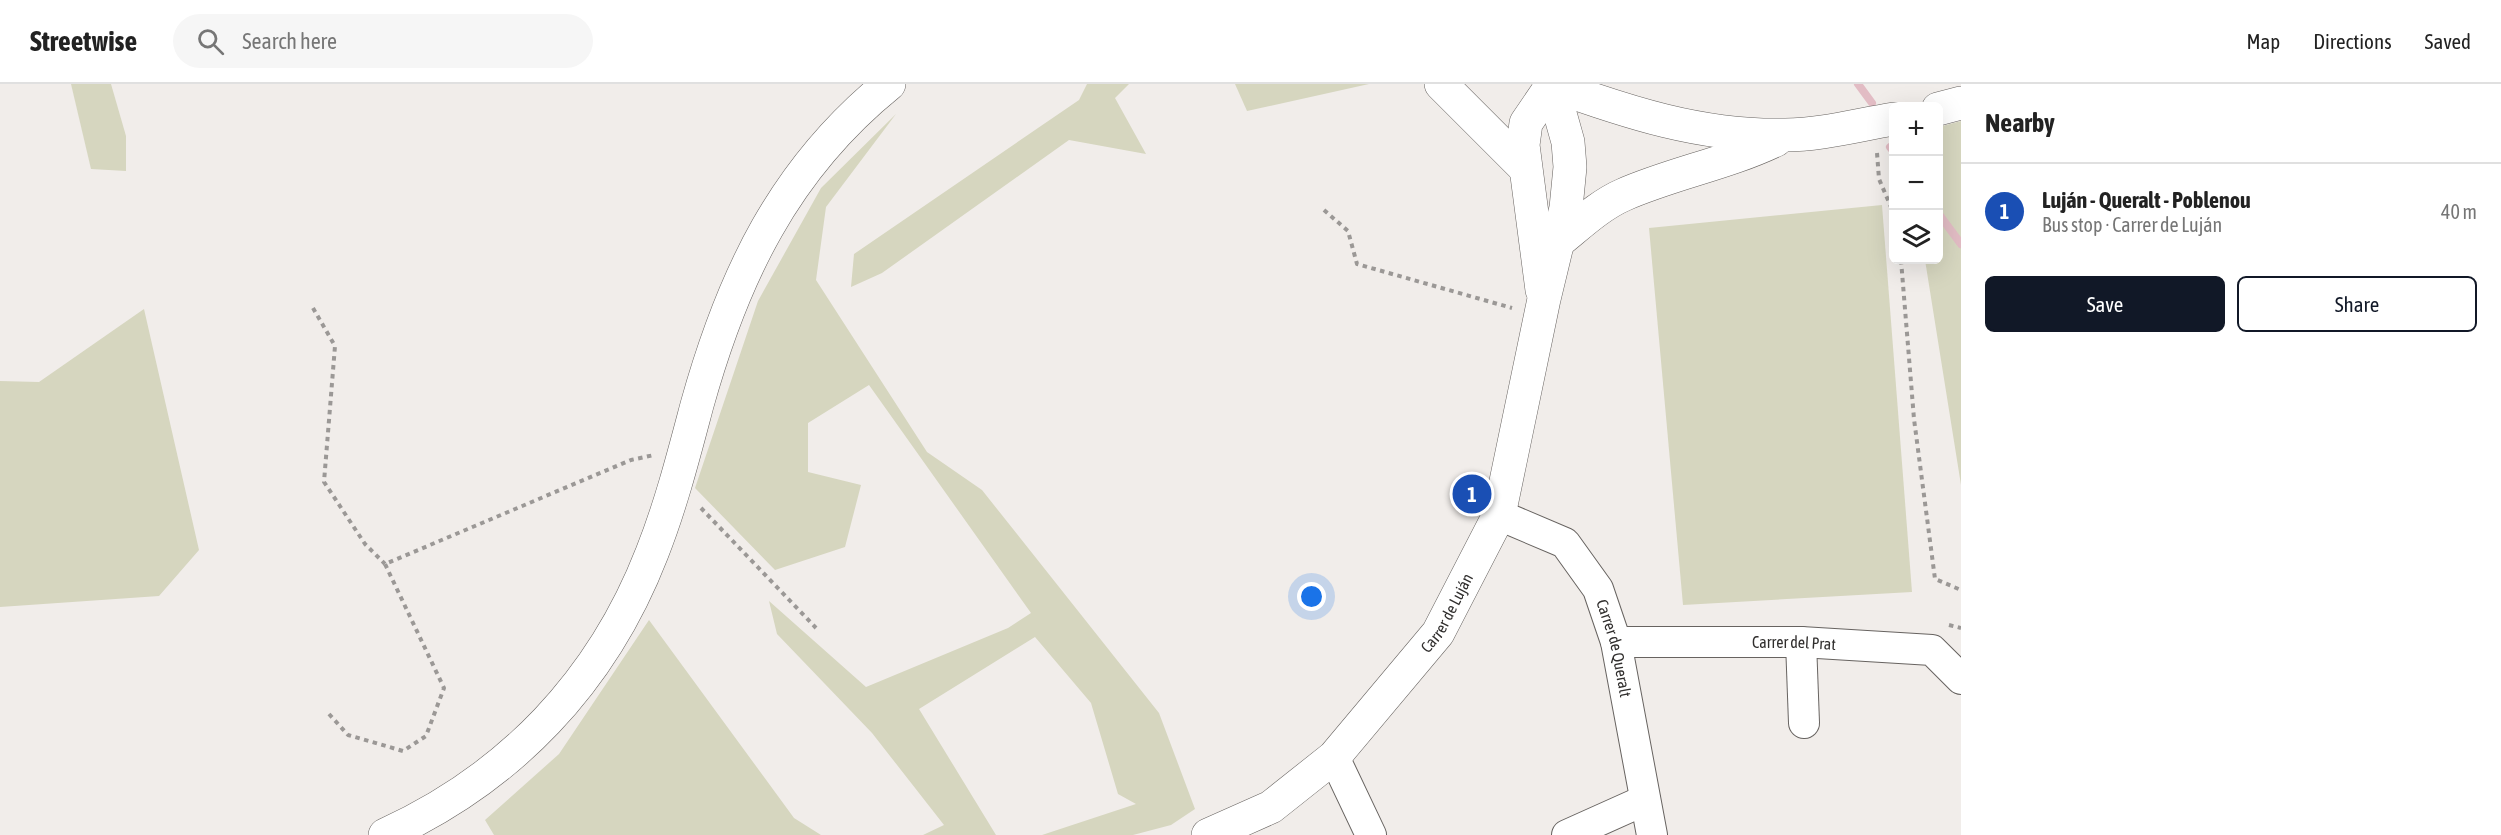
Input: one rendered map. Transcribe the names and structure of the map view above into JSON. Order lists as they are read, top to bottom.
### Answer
{
  "streets": {
    "street": ["Carrer de Luján", "Carrer del Prat", "Carrer de Queralt"]
  },
  "crossings": [
    ["Carrer de Luján", "Carrer de Queralt"],
    ["Carrer del Prat", "Carrer de Queralt"]
  ],
  "page": {
    "header": "Streetwise",
    "search": "Search here",
    "nav": ["Map", "Directions", "Saved"],
    "heading": "Nearby",
    "map_buttons": ["+", "−"],
    "list": [
      {
        "mark": "1",
        "name": "Luján - Queralt - Poblenou",
        "note": "Bus stop · Carrer de Luján",
        "value": "40 m"
      }
    ],
    "buttons": ["Save", "Share"],
    "pins": "1"
  }
}
